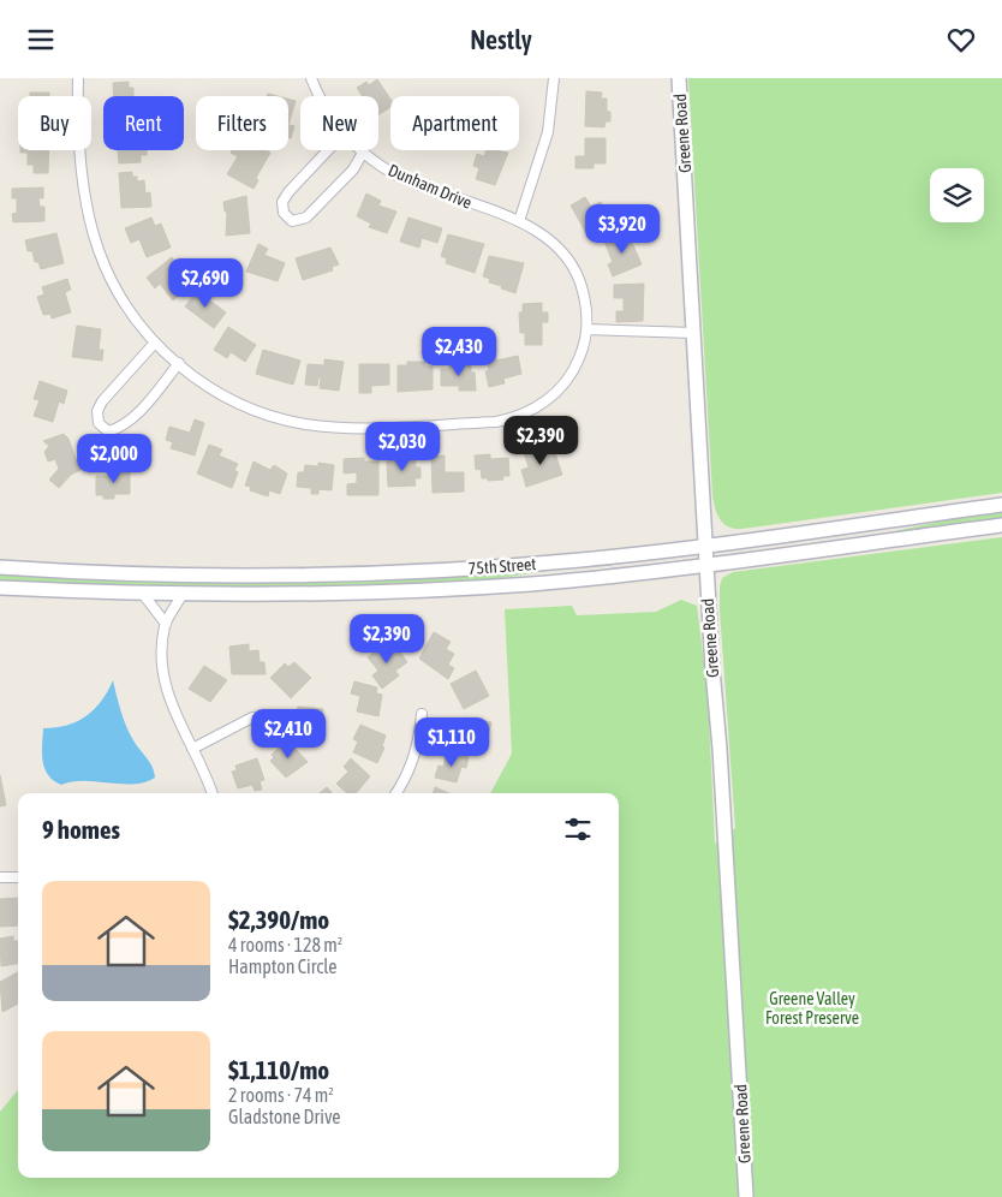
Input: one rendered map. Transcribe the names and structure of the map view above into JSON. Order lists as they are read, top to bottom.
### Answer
{
  "streets": {
    "main road": ["Greene Road", "75th Street"],
    "street": ["Dunham Drive"]
  },
  "crossings": [
    ["Greene Road", "75th Street"]
  ],
  "parks": ["Greene Valley Forest Preserve"],
  "page": {
    "header": "Nestly",
    "chip": [
      "Buy",
      "Rent",
      "Filters",
      "New",
      "Apartment"
    ],
    "price": [
      "$3,920",
      "$2,690",
      "$2,430",
      "$2,390",
      "$2,030",
      "$2,000",
      "$2,390",
      "$2,410",
      "$1,110"
    ],
    "heading": "9 homes",
    "list": [
      {
        "name": "$2,390/mo",
        "note": "4 rooms · 128 m² · Hampton Circle"
      },
      {
        "name": "$1,110/mo",
        "note": "2 rooms · 74 m² · Gladstone Drive"
      }
    ]
  }
}
